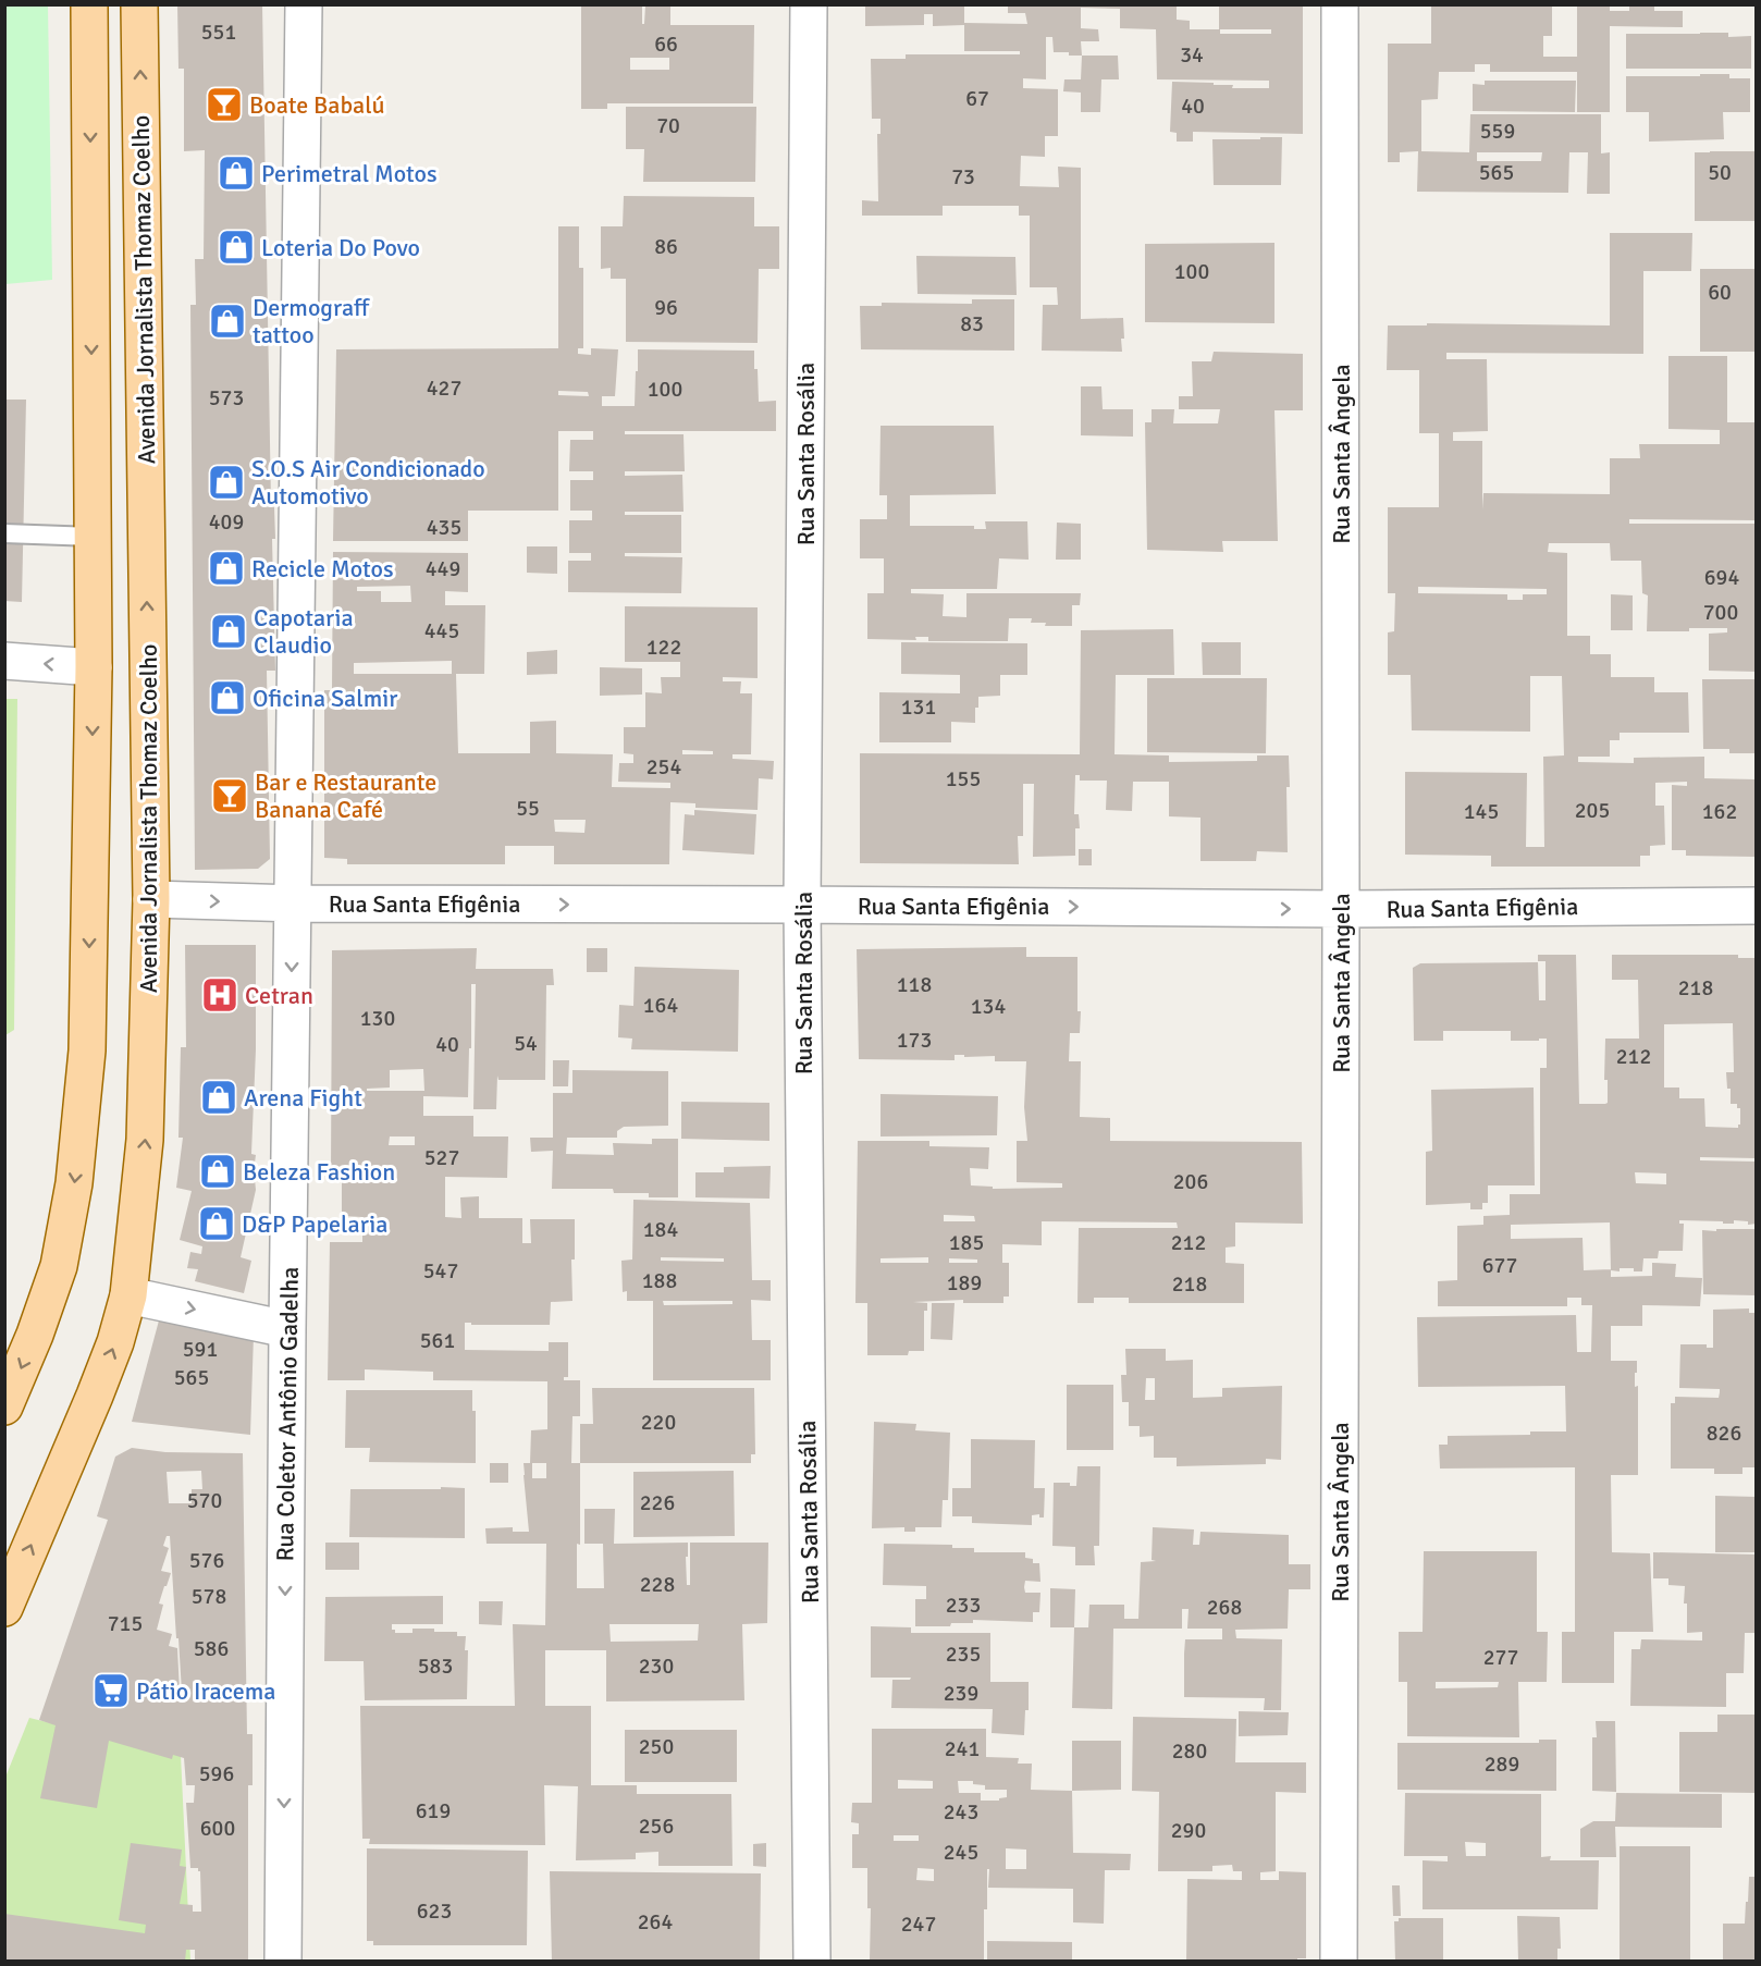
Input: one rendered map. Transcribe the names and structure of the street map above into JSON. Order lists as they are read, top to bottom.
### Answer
{
  "streets": {
    "main road": ["Avenida Jornalista Thomaz Coelho"],
    "street": [
      "Rua Santa Rosália",
      "Rua Santa Ângela",
      "Rua Santa Efigênia",
      "Rua Coletor Antônio Gadelha"
    ]
  },
  "crossings": [
    ["Avenida Jornalista Thomaz Coelho", "Rua Santa Efigênia"],
    ["Rua Santa Rosália", "Rua Santa Efigênia"],
    ["Rua Santa Ângela", "Rua Santa Efigênia"],
    ["Rua Santa Efigênia", "Rua Coletor Antônio Gadelha"]
  ],
  "one_way": ["Rua Santa Efigênia", "Rua Coletor Antônio Gadelha"],
  "places": {
    "bar": ["Boate Babalú", "Bar e Restaurante Banana Café"],
    "shop": [
      "Perimetral Motos",
      "Loteria Do Povo",
      "Dermograff tattoo",
      "S.O.S Air Condicionado Automotivo",
      "Recicle Motos",
      "Capotaria Claudio",
      "Oficina Salmir",
      "Arena Fight",
      "Beleza Fashion",
      "D&P Papelaria"
    ],
    "hospital": ["Cetran"],
    "supermarket": ["Pátio Iracema"]
  },
  "house_numbers": [
    "551",
    "66",
    "34",
    "67",
    "40",
    "70",
    "559",
    "565",
    "50",
    "73",
    "86",
    "100",
    "60",
    "96",
    "83",
    "427",
    "100",
    "573",
    "409",
    "435",
    "449",
    "694",
    "700",
    "445",
    "122",
    "131",
    "254",
    "155",
    "55",
    "205",
    "145",
    "162",
    "118",
    "218",
    "164",
    "134",
    "130",
    "173",
    "54",
    "40",
    "212",
    "527",
    "206",
    "184",
    "185",
    "212",
    "677",
    "547",
    "188",
    "189",
    "218",
    "561",
    "591",
    "565",
    "220",
    "826",
    "570",
    "226",
    "576",
    "228",
    "578",
    "233",
    "268",
    "715",
    "586",
    "235",
    "277",
    "583",
    "230",
    "239",
    "250",
    "241",
    "280",
    "289",
    "596",
    "619",
    "243",
    "256",
    "600",
    "290",
    "245",
    "623",
    "264",
    "247"
  ]
}
